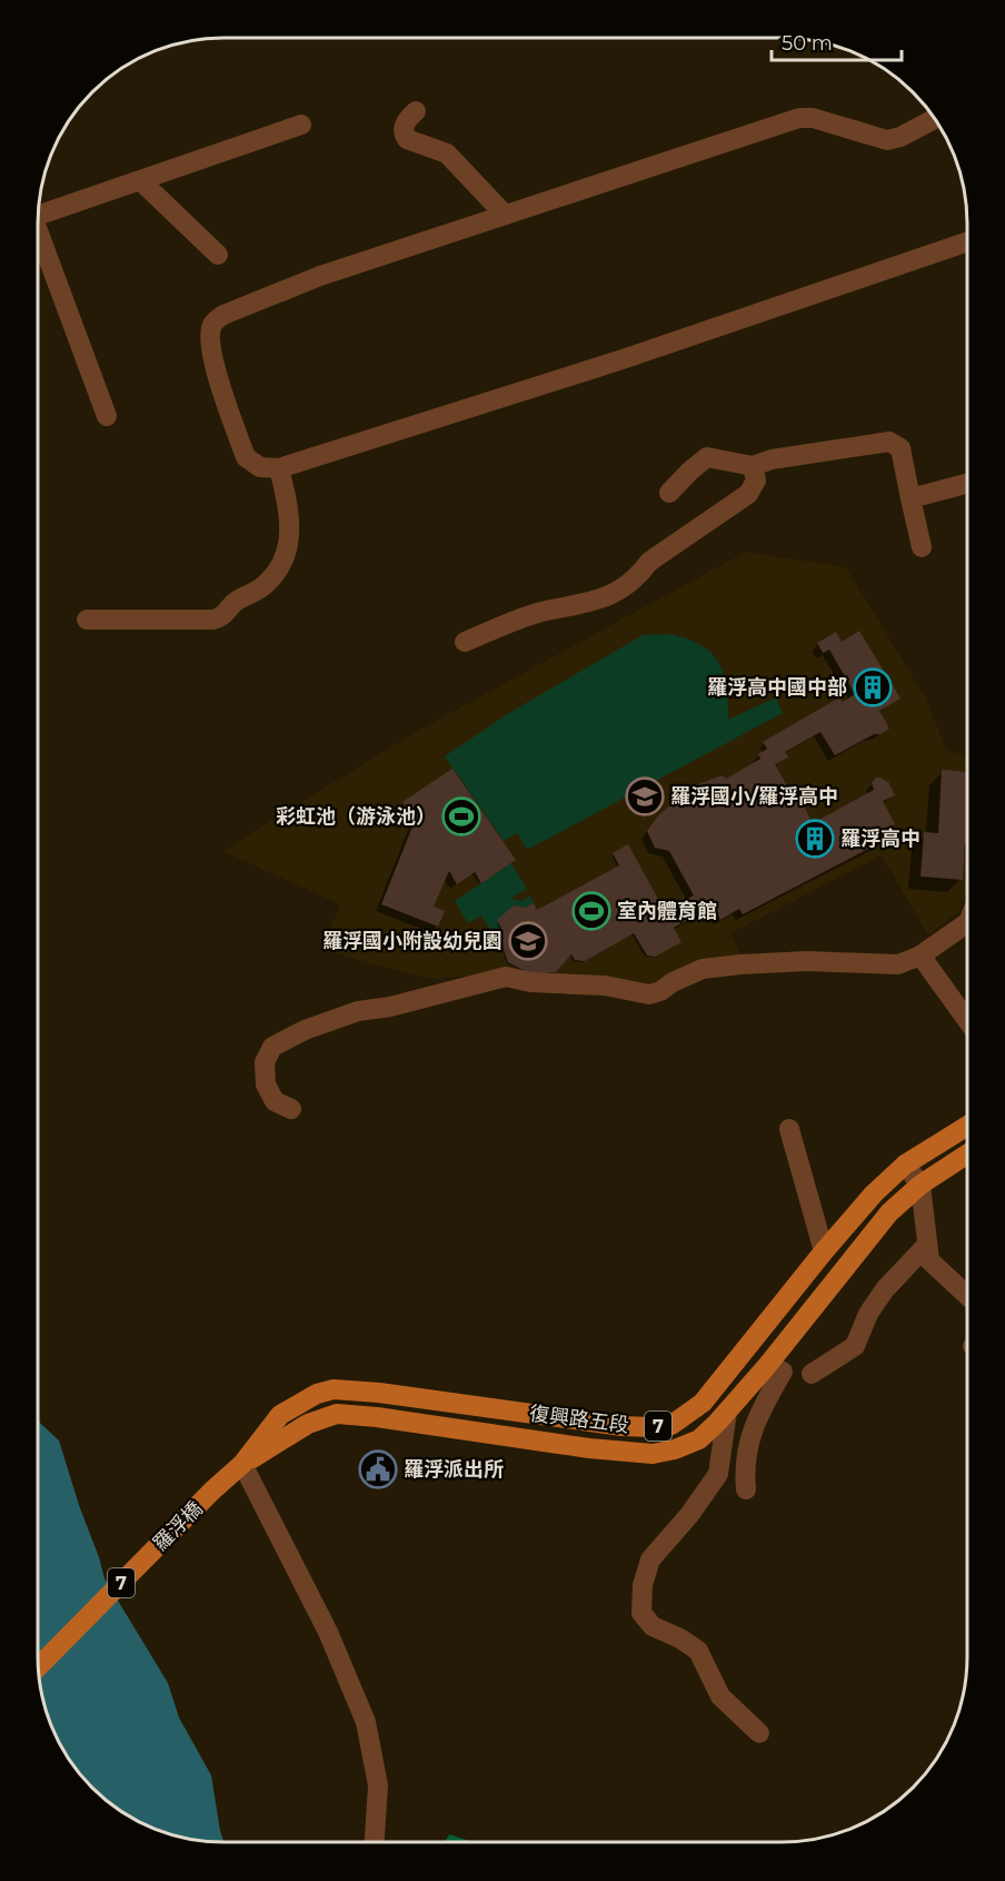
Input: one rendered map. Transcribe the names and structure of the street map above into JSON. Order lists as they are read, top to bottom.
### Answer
{
  "streets": {
    "main road": ["復興路五段", "7", "羅浮橋"]
  },
  "crossings": [
    ["復興路五段", "羅浮橋"]
  ],
  "places": {
    "building": ["羅浮高中國中部", "羅浮高中"],
    "school or university": ["羅浮國小/羅浮高中", "羅浮國小附設幼兒園"],
    "sports": ["彩虹池（游泳池）", "室內體育館"],
    "public building": ["羅浮派出所"]
  },
  "scale_bar": "50 m"
}
